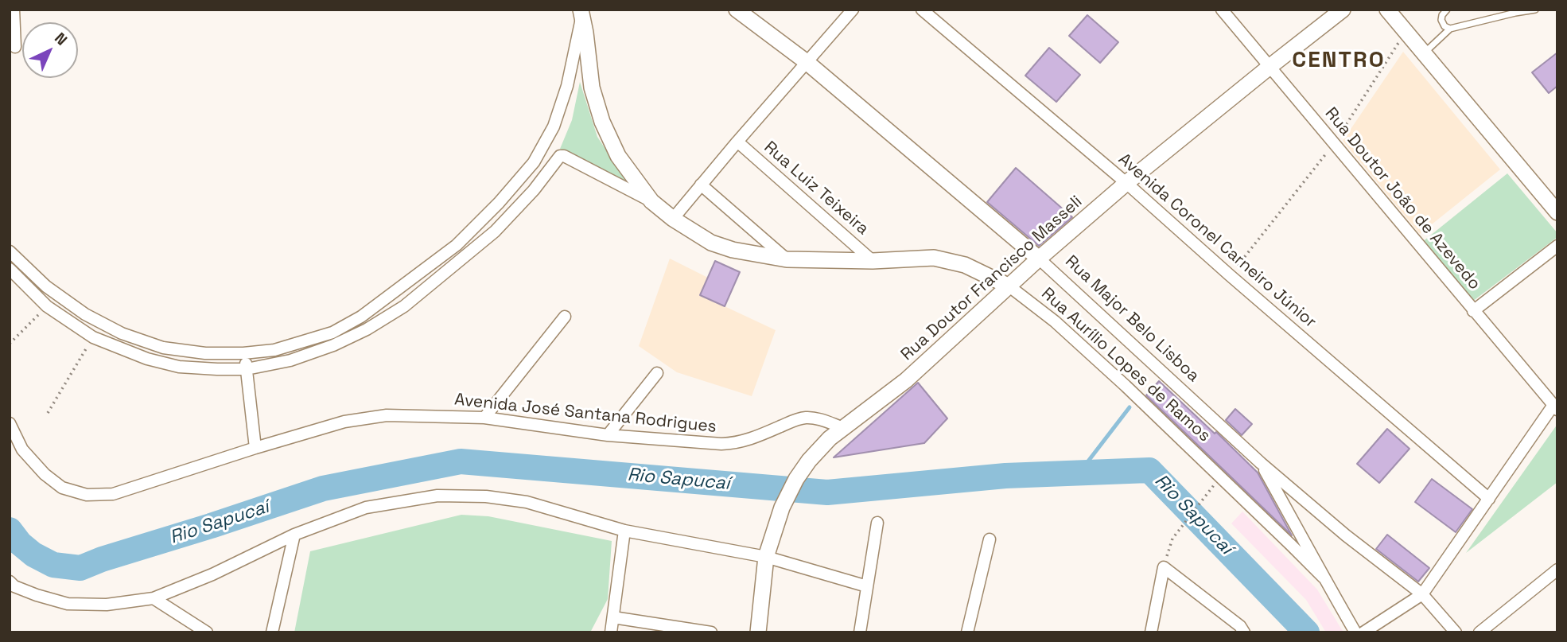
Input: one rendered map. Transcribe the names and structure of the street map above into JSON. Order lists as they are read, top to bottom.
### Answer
{
  "streets": {
    "main road": ["Rua Doutor Francisco Masseli", "Rua Major Belo Lisboa", "Rua Aurílio Lopes de Ramos"],
    "street": [
      "Rua Luiz Teixeira",
      "Rua Doutor João de Azevedo",
      "Avenida Coronel Carneiro Júnior",
      "Avenida José Santana Rodrigues"
    ]
  },
  "crossings": [
    ["Rua Luiz Teixeira", "Rua Aurílio Lopes de Ramos"],
    ["Rua Doutor João de Azevedo", "Rua Doutor Francisco Masseli"],
    ["Avenida Coronel Carneiro Júnior", "Rua Doutor Francisco Masseli"],
    ["Rua Doutor Francisco Masseli", "Rua Major Belo Lisboa"],
    ["Rua Doutor Francisco Masseli", "Rua Aurílio Lopes de Ramos"],
    ["Rua Doutor Francisco Masseli", "Avenida José Santana Rodrigues"]
  ],
  "districts": ["CENTRO"],
  "water": ["Rio Sapucaí"],
  "north": "top right"
}
